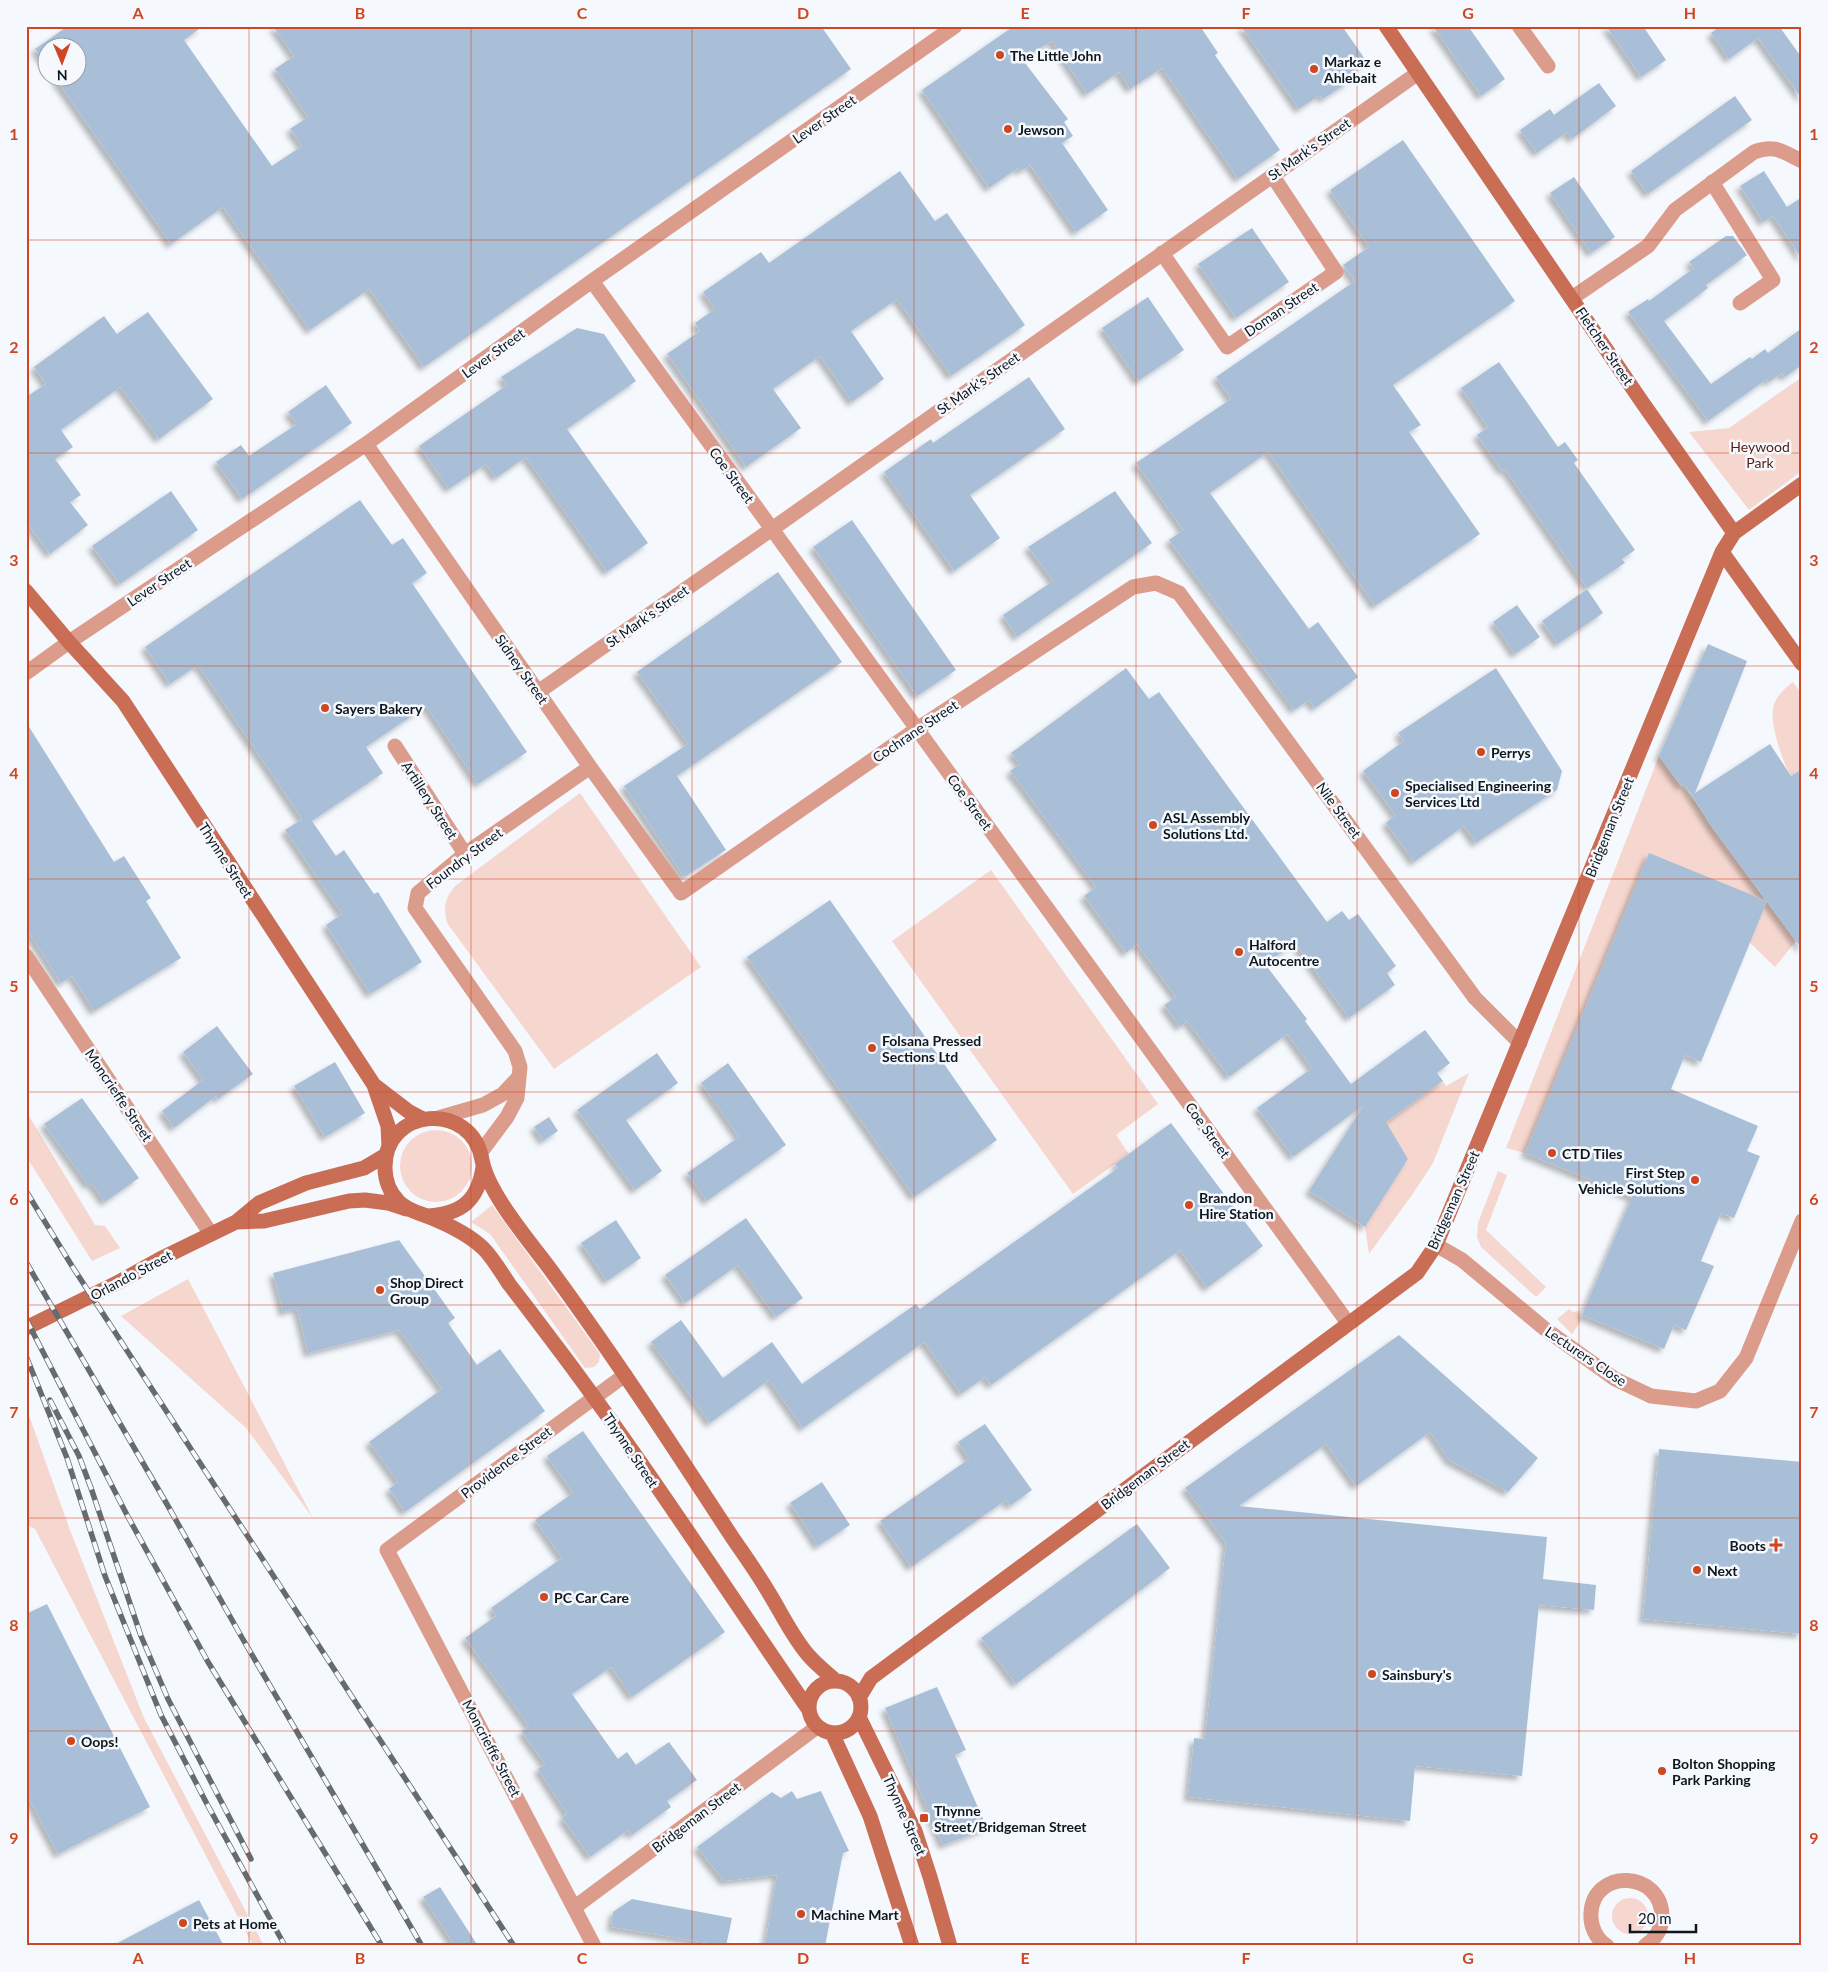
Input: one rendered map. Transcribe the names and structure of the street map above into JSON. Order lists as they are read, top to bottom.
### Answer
{
  "streets": {
    "street": [
      "Lever Street",
      "St Mark's Street",
      "Doman Street",
      "Fletcher Street",
      "Coe Street",
      "Sidney Street",
      "Cochrane Street",
      "Artillery Street",
      "Nile Street",
      "Bridgeman Street",
      "Foundry Street",
      "Thynne Street",
      "Moncrieffe Street",
      "Orlando Street",
      "Lecturers Close",
      "Providence Street"
    ]
  },
  "crossings": [
    ["Lever Street", "Coe Street"],
    ["Lever Street", "Sidney Street"],
    ["Lever Street", "Thynne Street"],
    ["St Mark's Street", "Doman Street"],
    ["St Mark's Street", "Fletcher Street"],
    ["St Mark's Street", "Coe Street"],
    ["St Mark's Street", "Sidney Street"],
    ["Coe Street", "Cochrane Street"],
    ["Coe Street", "Bridgeman Street"],
    ["Sidney Street", "Cochrane Street"],
    ["Sidney Street", "Foundry Street"],
    ["Cochrane Street", "Nile Street"],
    ["Artillery Street", "Foundry Street"],
    ["Nile Street", "Bridgeman Street"],
    ["Bridgeman Street", "Thynne Street"],
    ["Bridgeman Street", "Moncrieffe Street"],
    ["Bridgeman Street", "Lecturers Close"],
    ["Foundry Street", "Thynne Street"],
    ["Foundry Street", "Orlando Street"],
    ["Thynne Street", "Orlando Street"],
    ["Thynne Street", "Providence Street"],
    ["Moncrieffe Street", "Orlando Street"],
    ["Moncrieffe Street", "Providence Street"]
  ],
  "parks": ["Heywood Park"],
  "places": {
    "other": [
      "The Little John",
      "Markaz e Ahlebait",
      "Jewson",
      "Sayers Bakery",
      "Perrys",
      "Specialised Engineering Services Ltd",
      "ASL Assembly Solutions Ltd.",
      "Halford Autocentre",
      "Folsana Pressed Sections Ltd",
      "CTD Tiles",
      "First Step Vehicle Solutions",
      "Brandon Hire Station",
      "Shop Direct Group",
      "Next",
      "PC Car Care",
      "Sainsbury's",
      "Oops!",
      "Bolton Shopping Park Parking",
      "Machine Mart",
      "Pets at Home"
    ],
    "health": ["Boots"],
    "transit": ["Thynne Street/Bridgeman Street"]
  },
  "scale_bar": "20 m",
  "north": "bottom",
  "grid": {
    "columns": [
      "A",
      "B",
      "C",
      "D",
      "E",
      "F",
      "G",
      "H"
    ],
    "rows": [
      "1",
      "2",
      "3",
      "4",
      "5",
      "6",
      "7",
      "8",
      "9"
    ]
  }
}
